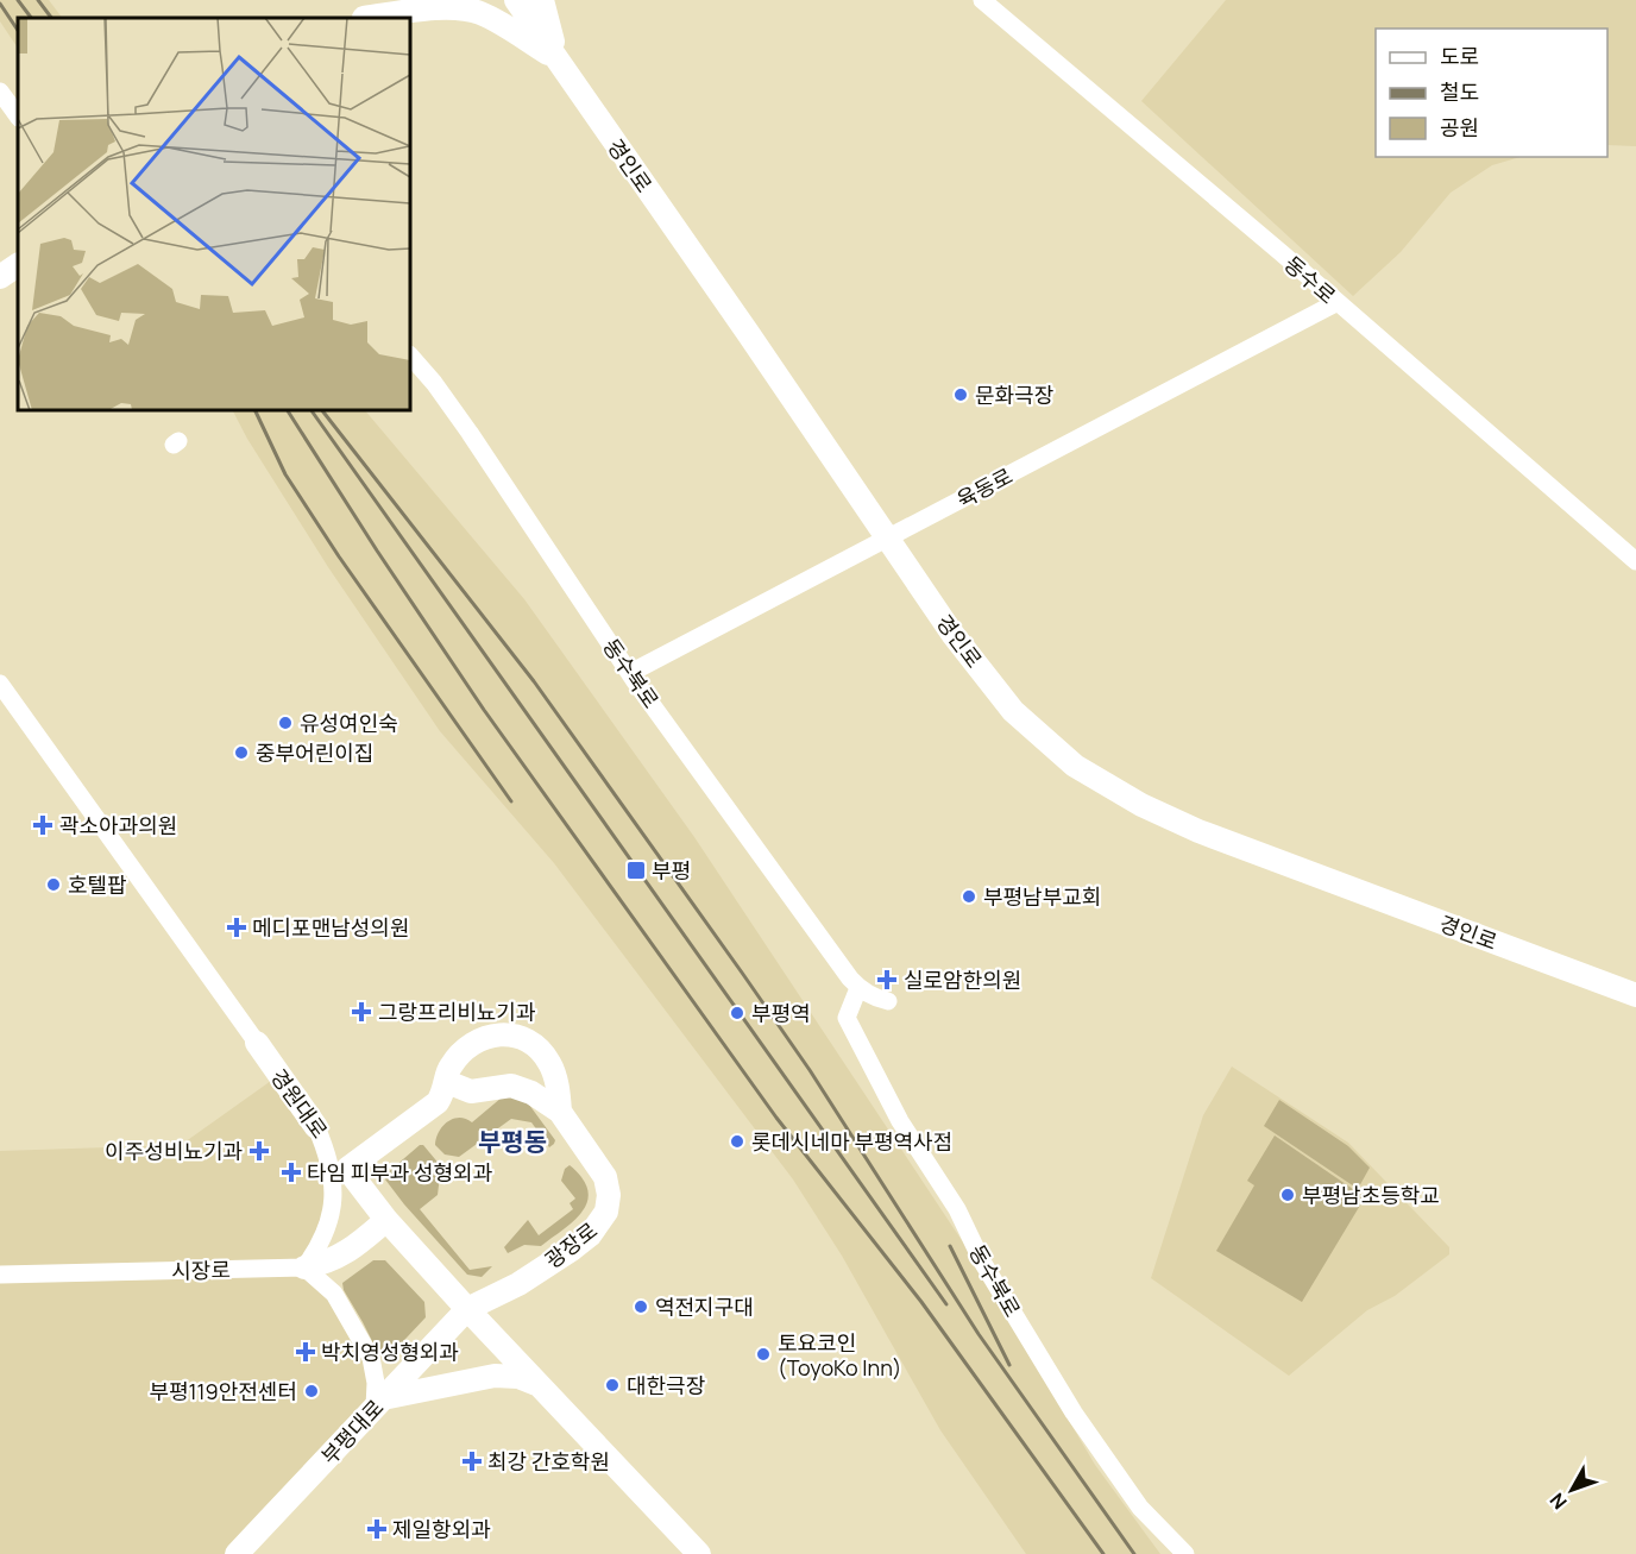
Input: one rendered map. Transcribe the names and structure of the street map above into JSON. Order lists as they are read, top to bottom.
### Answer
{
  "streets": {
    "main road": [
      "경인로",
      "경원대로",
      "광장로",
      "시장로",
      "부평대로"
    ],
    "street": ["동수로", "육동로", "동수북로"]
  },
  "crossings": [
    ["경인로", "육동로"],
    ["동수로", "육동로"],
    ["육동로", "동수북로"],
    ["경원대로", "광장로"],
    ["경원대로", "시장로"],
    ["경원대로", "부평대로"],
    ["광장로", "부평대로"]
  ],
  "districts": ["부평동"],
  "places": {
    "other": [
      "문화극장",
      "유성여인숙",
      "중부어린이집",
      "호텔팝",
      "부평남부교회",
      "부평역",
      "롯데시네마 부평역사점",
      "부평남초등학교",
      "역전지구대",
      "토요코인 (ToyoKo Inn)",
      "대한극장",
      "부평119안전센터"
    ],
    "health": [
      "곽소아과의원",
      "메디포맨남성의원",
      "실로암한의원",
      "그랑프리비뇨기과",
      "이주성비뇨기과",
      "타임 피부과 성형외과",
      "박치영성형외과",
      "최강 간호학원",
      "제일항외과"
    ],
    "transit": ["부평"]
  },
  "legend": ["도로", "철도", "공원"],
  "north": "bottom left"
}
